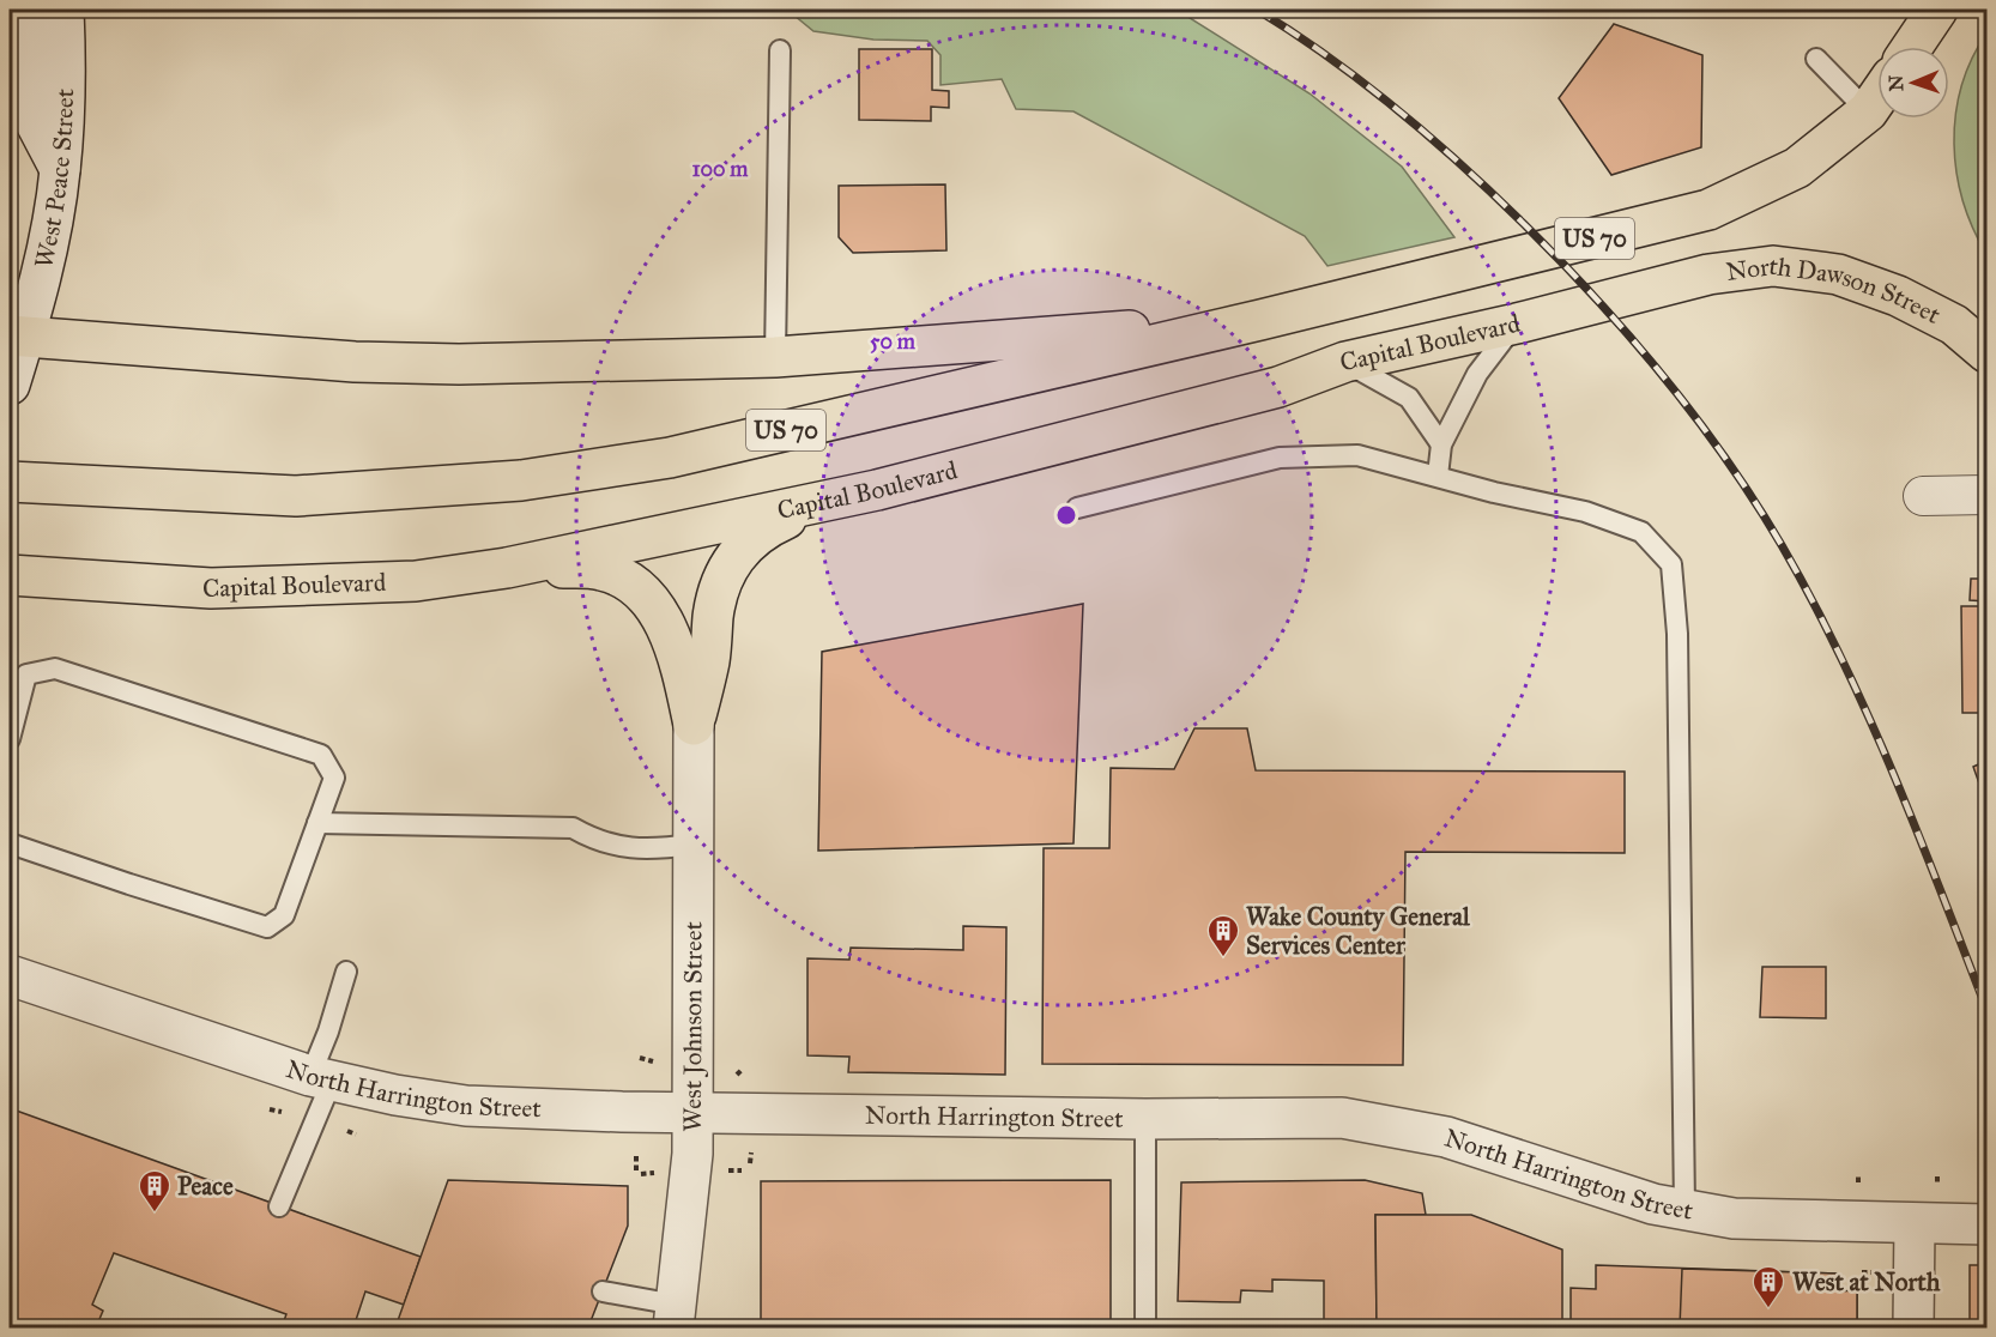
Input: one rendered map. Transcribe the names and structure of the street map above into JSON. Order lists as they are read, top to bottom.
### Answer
{
  "streets": {
    "main road": ["US 70", "North Dawson Street", "Capital Boulevard"],
    "street": ["West Peace Street", "West Johnson Street", "North Harrington Street"]
  },
  "crossings": [
    ["North Dawson Street", "Capital Boulevard"],
    ["West Johnson Street", "North Harrington Street"]
  ],
  "places": {
    "building": ["Wake County General Services Center", "Peace", "West at North"]
  },
  "north": "left",
  "rings": ["100 m", "50 m"]
}
